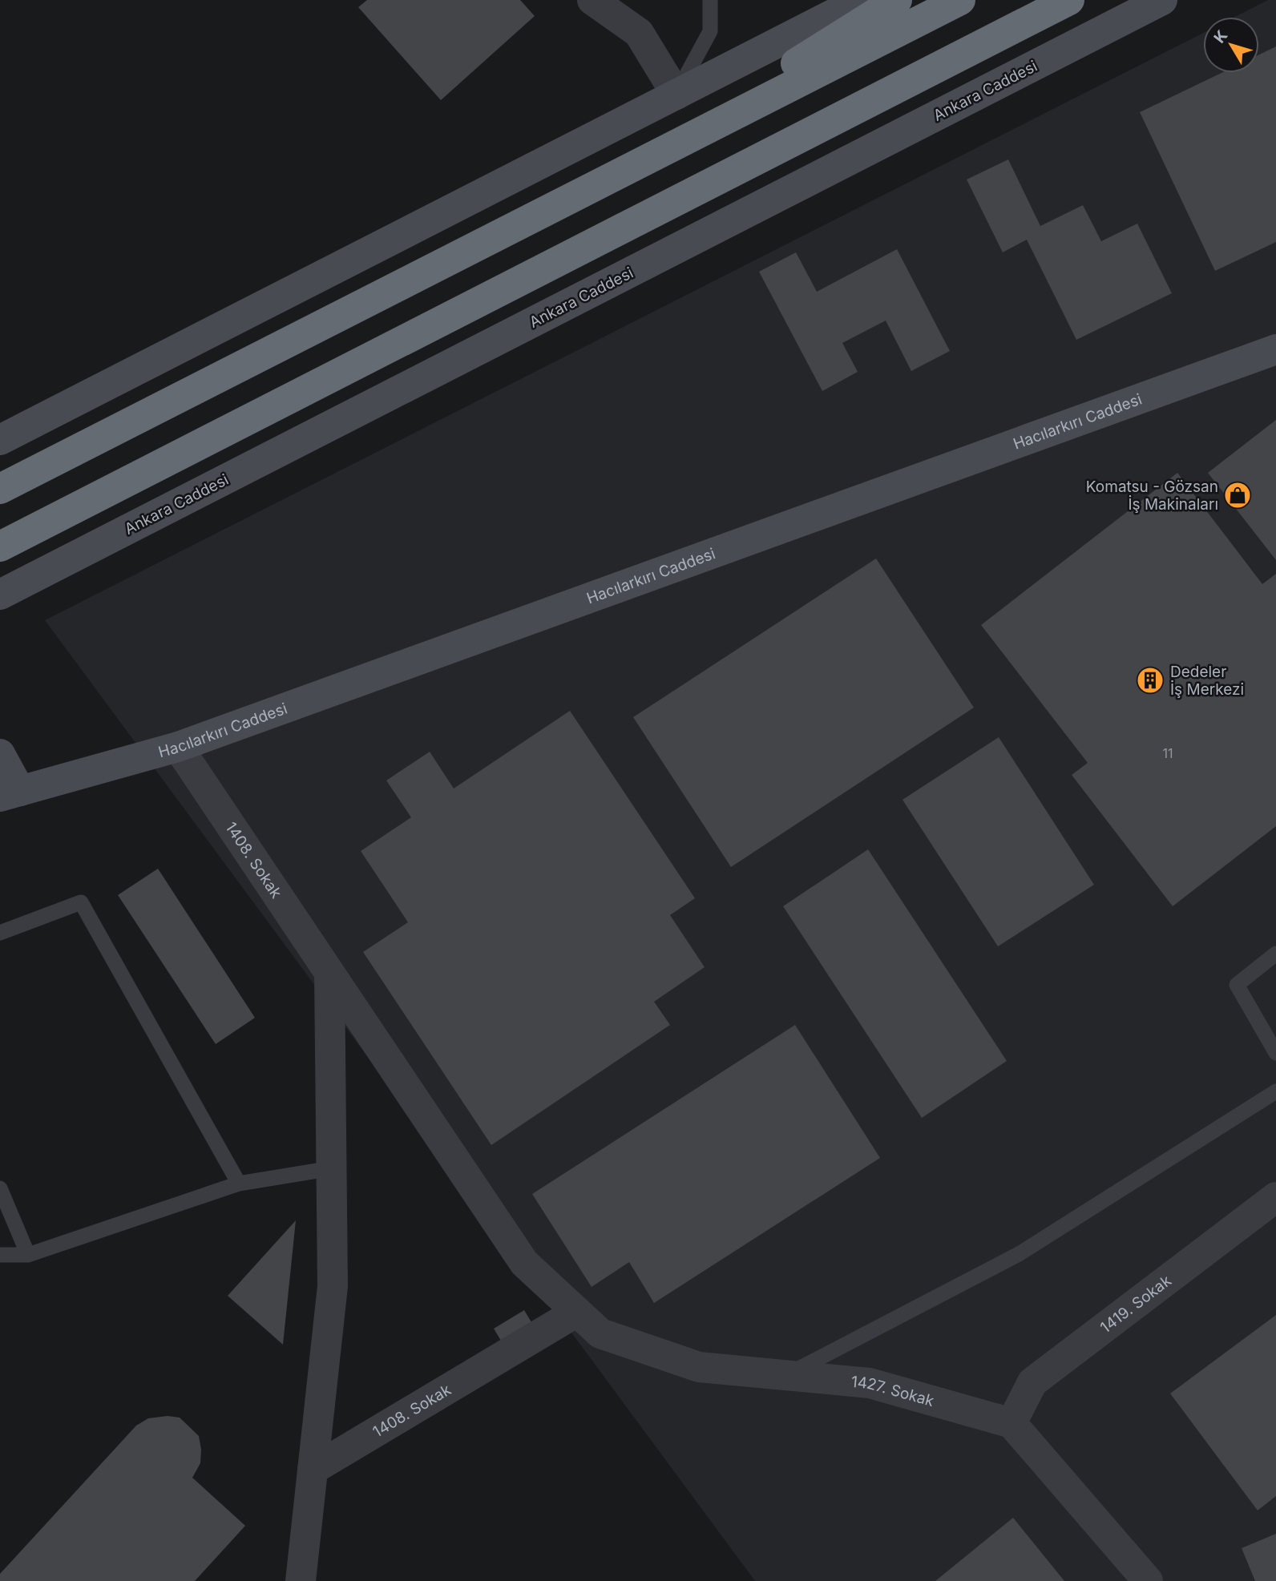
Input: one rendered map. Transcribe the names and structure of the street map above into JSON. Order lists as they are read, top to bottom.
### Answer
{
  "streets": {
    "main road": ["Ankara Caddesi", "Hacılarkırı Caddesi"],
    "street": ["1408. Sokak", "1419. Sokak", "1427. Sokak"]
  },
  "crossings": [
    ["Hacılarkırı Caddesi", "1408. Sokak"],
    ["1408. Sokak", "1427. Sokak"],
    ["1419. Sokak", "1427. Sokak"]
  ],
  "places": {
    "shop": ["Komatsu - Gözsan İş Makinaları"],
    "building": ["Dedeler İş Merkezi"]
  },
  "house_numbers": ["11"],
  "north": "top left"
}
